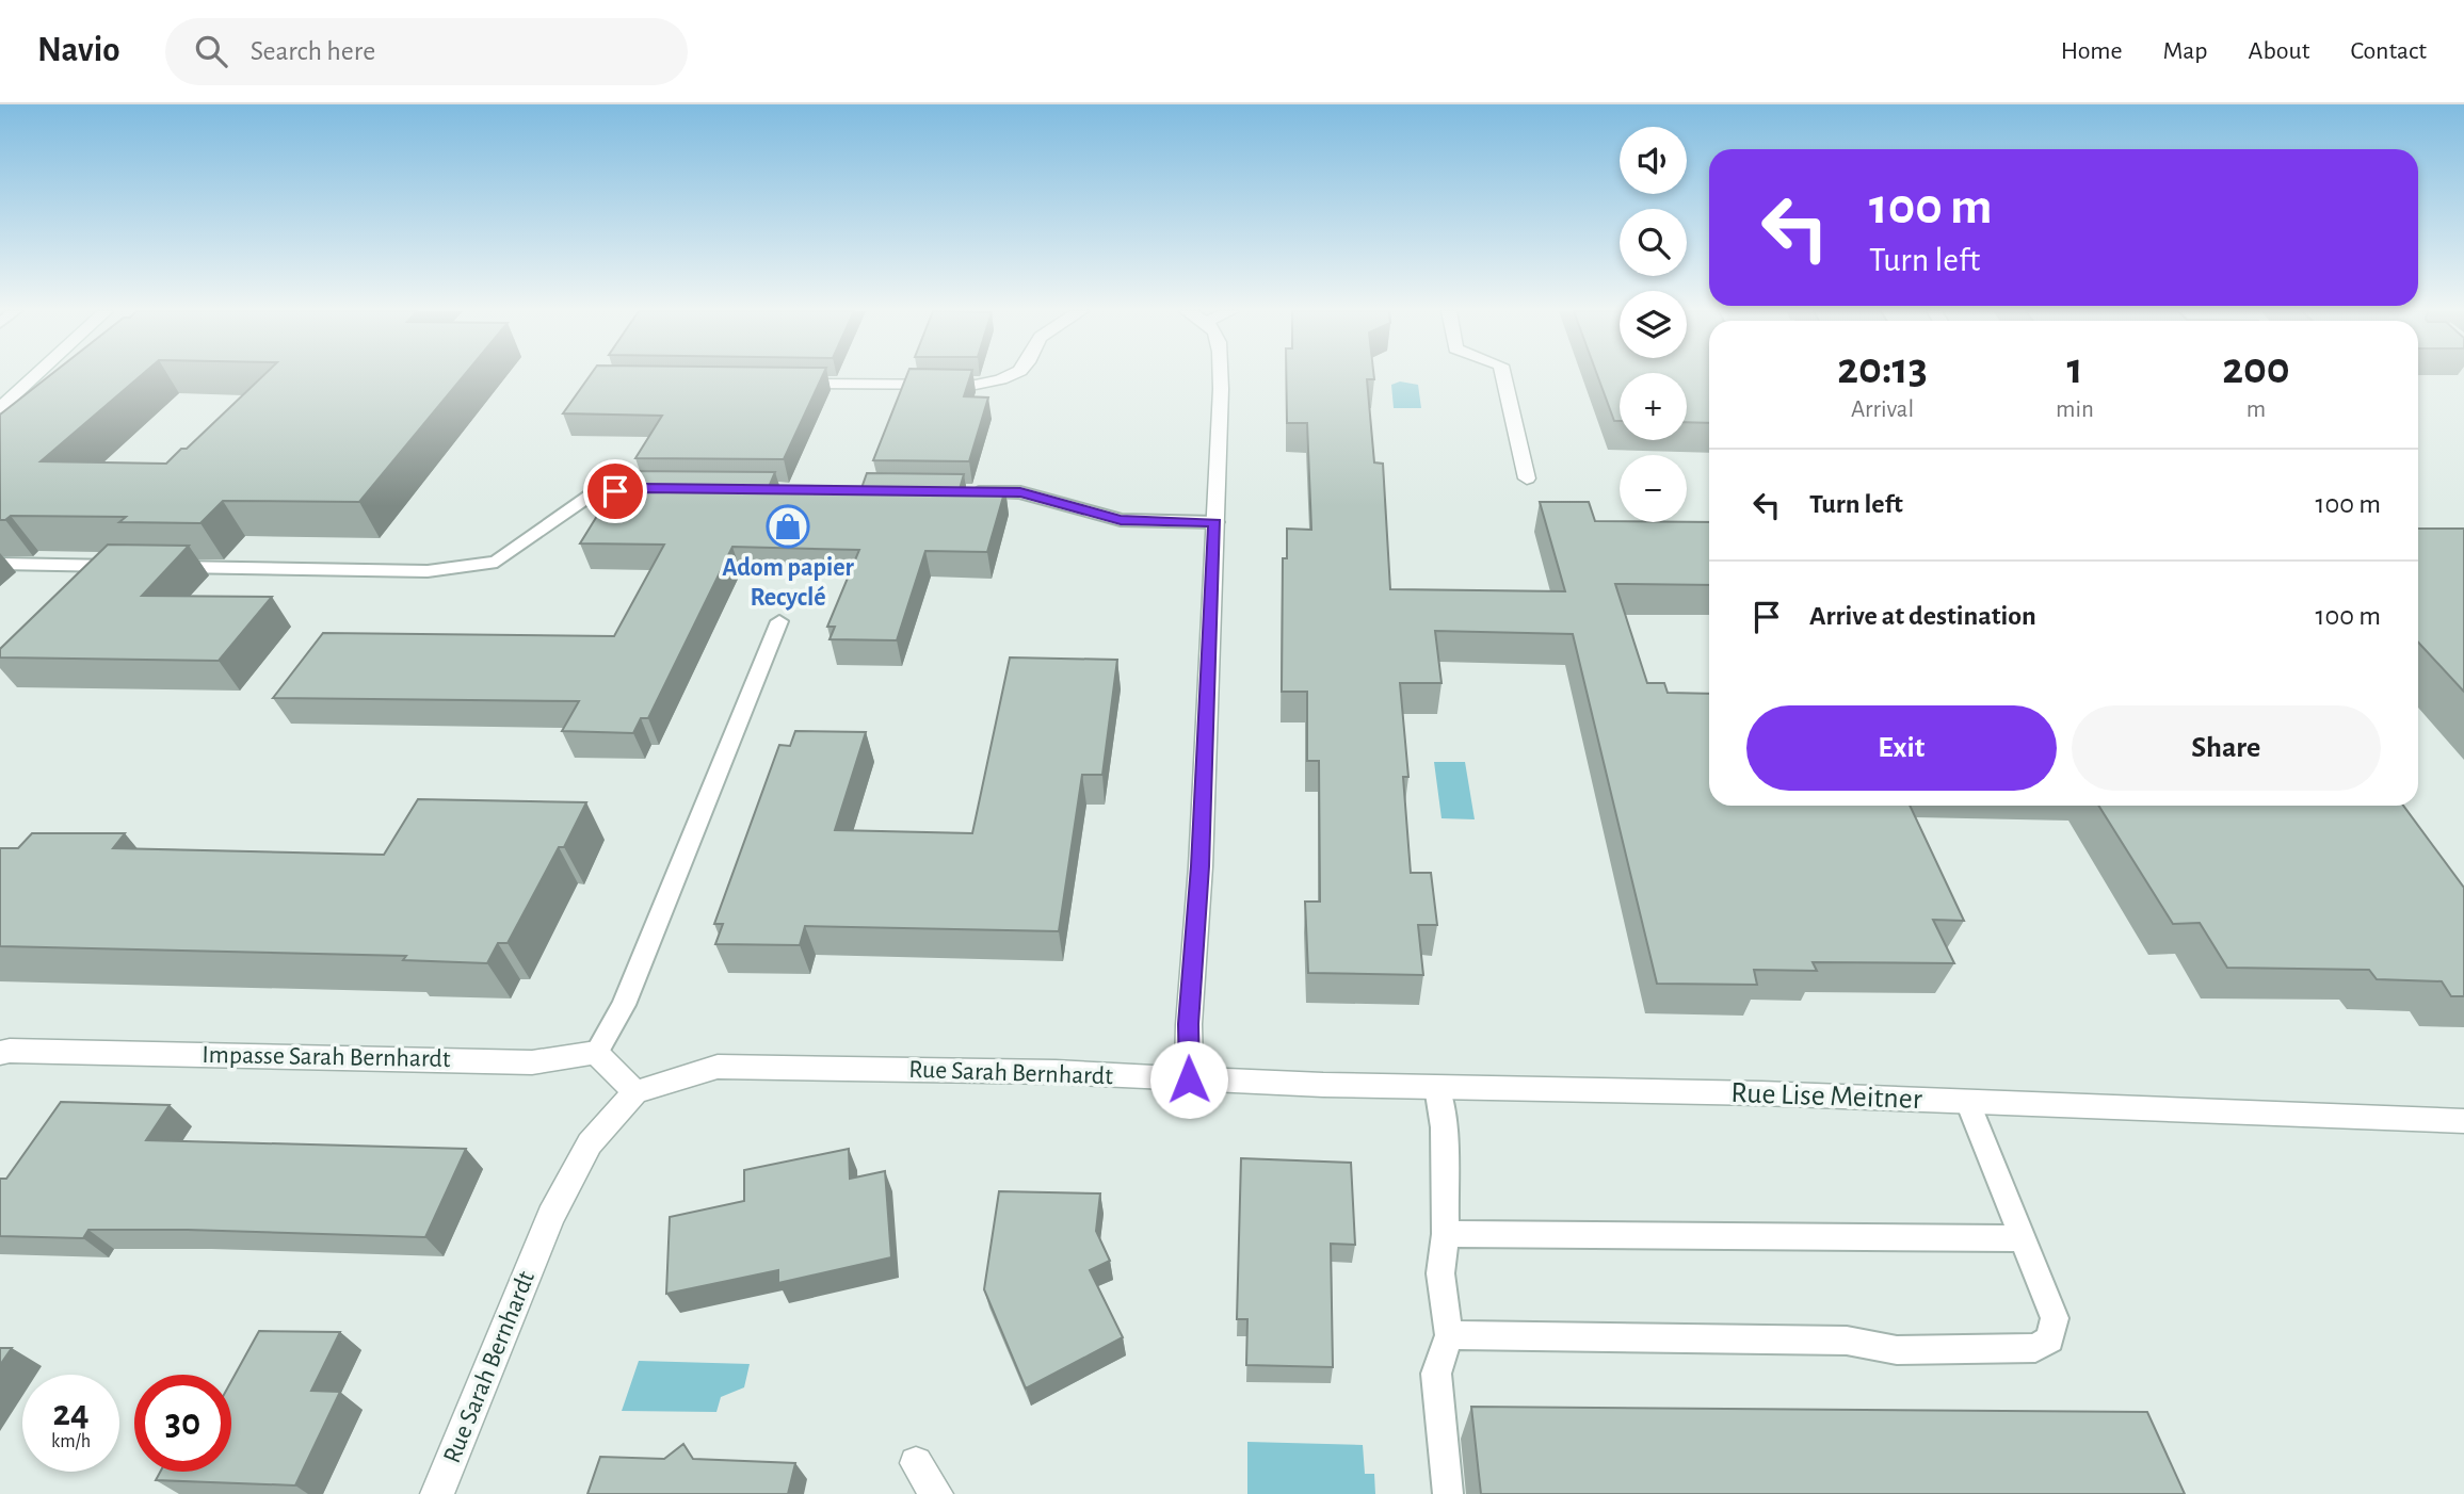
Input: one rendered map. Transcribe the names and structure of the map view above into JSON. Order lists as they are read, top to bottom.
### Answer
{
  "streets": {
    "street": ["Impasse Sarah Bernhardt", "Rue Sarah Bernhardt", "Rue Lise Meitner"]
  },
  "crossings": [
    ["Rue Sarah Bernhardt", "Rue Lise Meitner"]
  ],
  "places": {
    "shop": ["Adom papier Recyclé"]
  },
  "page": {
    "header": "Navio",
    "search": "Search here",
    "nav": [
      "Home",
      "Map",
      "About",
      "Contact"
    ],
    "map_buttons": ["+", "−"],
    "turn": ["100 m", "Turn left"],
    "eta": [
      "20:13",
      "Arrival",
      "1",
      "min",
      "200",
      "m"
    ],
    "list": [
      {
        "name": "Turn left",
        "value": "100 m"
      },
      {
        "name": "Arrive at destination",
        "value": "100 m"
      }
    ],
    "buttons": ["Exit", "Share"],
    "speed": "24 km/h",
    "limit": "30"
  }
}
